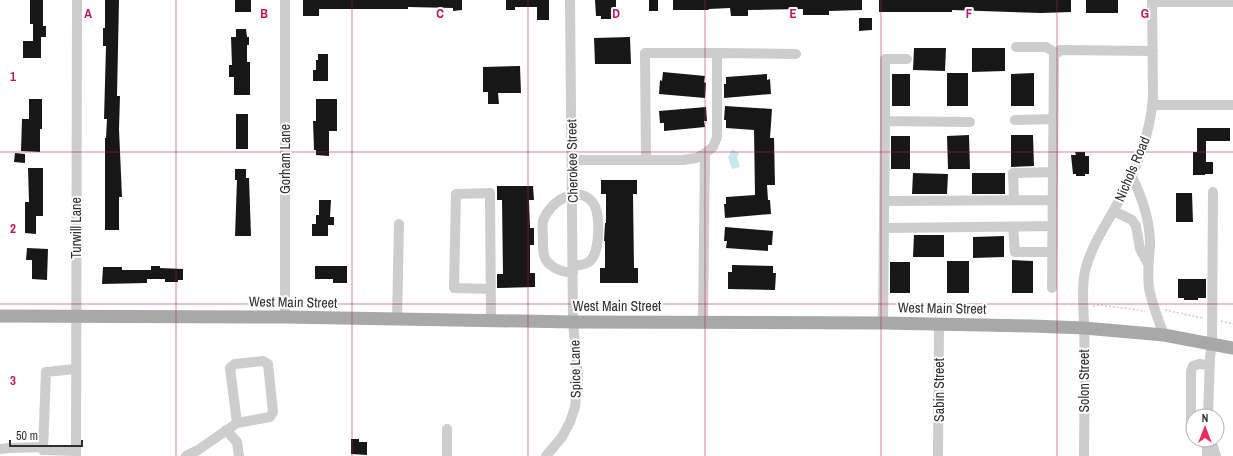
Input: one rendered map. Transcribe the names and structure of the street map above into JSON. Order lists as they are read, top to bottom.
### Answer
{
  "streets": {
    "main road": ["West Main Street"],
    "street": [
      "Gorham Lane",
      "Cherokee Street",
      "Nichols Road",
      "Turwill Lane",
      "Spice Lane",
      "Solon Street",
      "Sabin Street"
    ]
  },
  "crossings": [
    ["Gorham Lane", "West Main Street"],
    ["Cherokee Street", "West Main Street"],
    ["Cherokee Street", "Spice Lane"],
    ["Nichols Road", "Solon Street"],
    ["Turwill Lane", "West Main Street"],
    ["West Main Street", "Spice Lane"],
    ["West Main Street", "Solon Street"],
    ["West Main Street", "Sabin Street"]
  ],
  "scale_bar": "50 m",
  "north": "top",
  "grid": {
    "columns": [
      "A",
      "B",
      "C",
      "D",
      "E",
      "F",
      "G"
    ],
    "rows": ["1", "2", "3"]
  }
}
